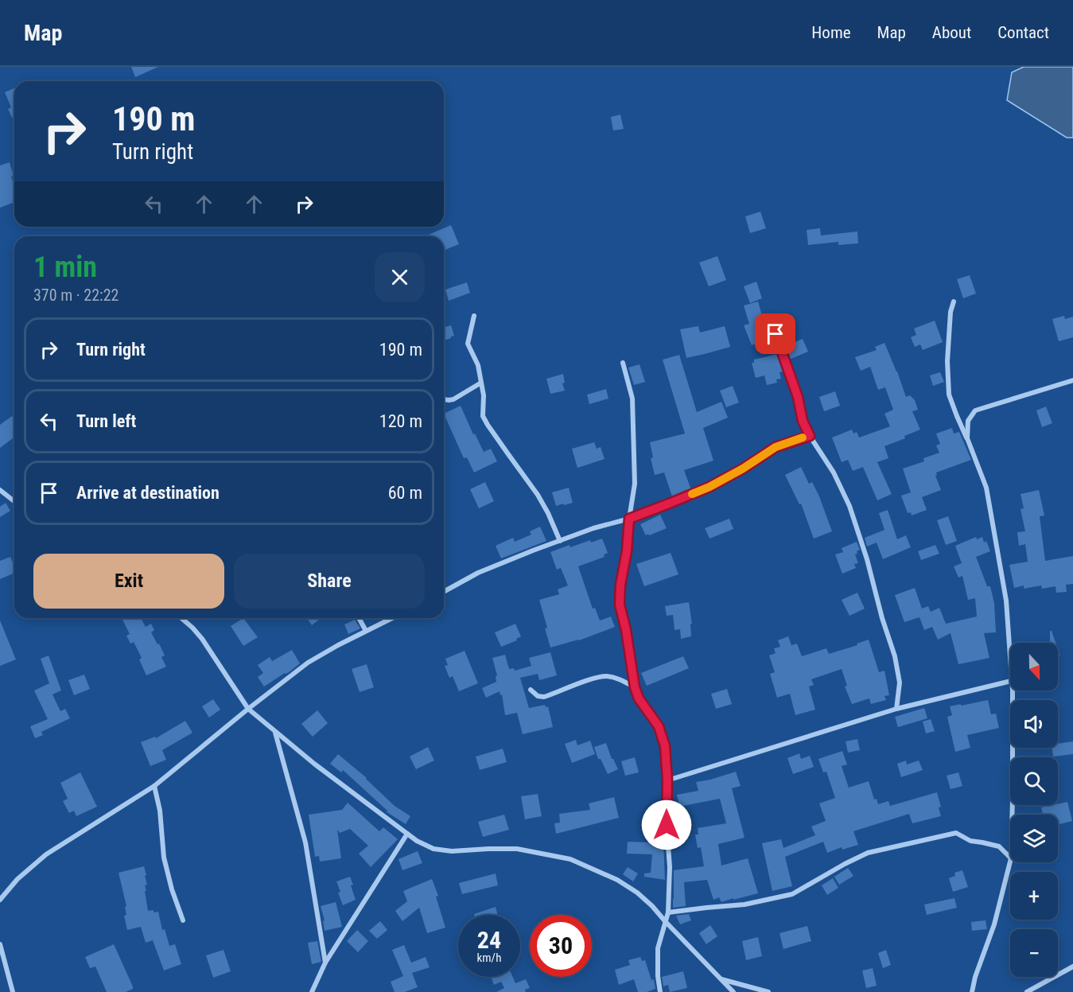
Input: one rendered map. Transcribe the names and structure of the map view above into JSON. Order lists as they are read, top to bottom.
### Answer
{
  "north": "bottom",
  "page": {
    "header": "Map",
    "nav": [
      "Home",
      "Map",
      "About",
      "Contact"
    ],
    "turn": ["190 m", "Turn right"],
    "heading": ["1 min", "370 m · 22:22"],
    "list": [
      {
        "name": "Turn right",
        "value": "190 m"
      },
      {
        "name": "Turn left",
        "value": "120 m"
      },
      {
        "name": "Arrive at destination",
        "value": "60 m"
      }
    ],
    "buttons": ["Exit", "Share"],
    "map_buttons": ["+", "−"],
    "speed": "24 km/h",
    "limit": "30"
  }
}
